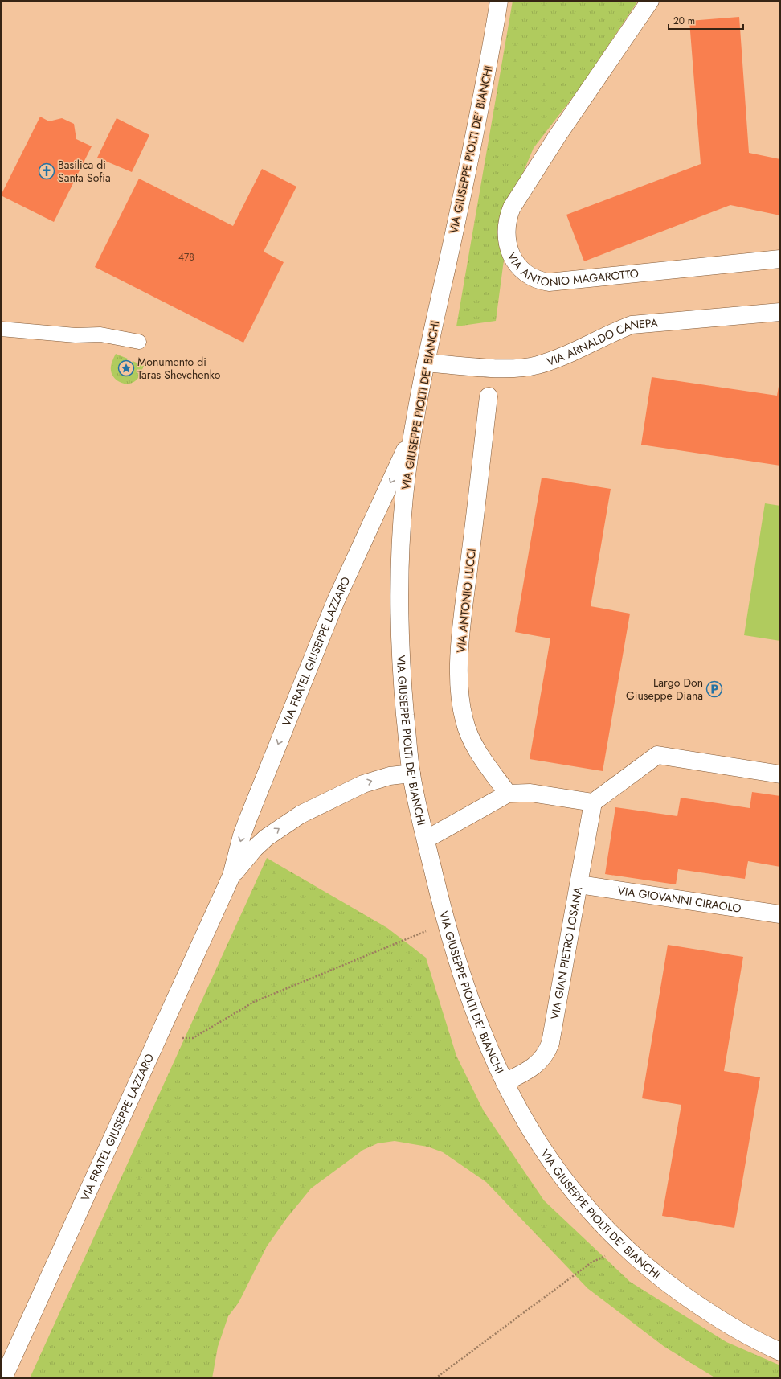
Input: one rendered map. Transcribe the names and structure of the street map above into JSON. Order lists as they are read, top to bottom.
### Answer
{
  "streets": {
    "street": [
      "VIA GIUSEPPE PIOLTI DE' BIANCHI",
      "VIA ANTONIO MAGAROTTO",
      "VIA ARNALDO CANEPA",
      "VIA ANTONIO LUCCI",
      "VIA FRATEL GIUSEPPE LAZZARO",
      "VIA GIOVANNI CIRAOLO",
      "VIA GIAN PIETRO LOSANA"
    ]
  },
  "crossings": [
    ["VIA GIUSEPPE PIOLTI DE' BIANCHI", "VIA ARNALDO CANEPA"],
    ["VIA GIUSEPPE PIOLTI DE' BIANCHI", "VIA FRATEL GIUSEPPE LAZZARO"],
    ["VIA GIUSEPPE PIOLTI DE' BIANCHI", "VIA GIAN PIETRO LOSANA"],
    ["VIA GIOVANNI CIRAOLO", "VIA GIAN PIETRO LOSANA"]
  ],
  "places": {
    "church": ["Basilica di Santa Sofia"],
    "place": ["Monumento di Taras Shevchenko"],
    "parking": ["Largo Don Giuseppe Diana"]
  },
  "house_numbers": ["478"],
  "scale_bar": "20 m"
}
